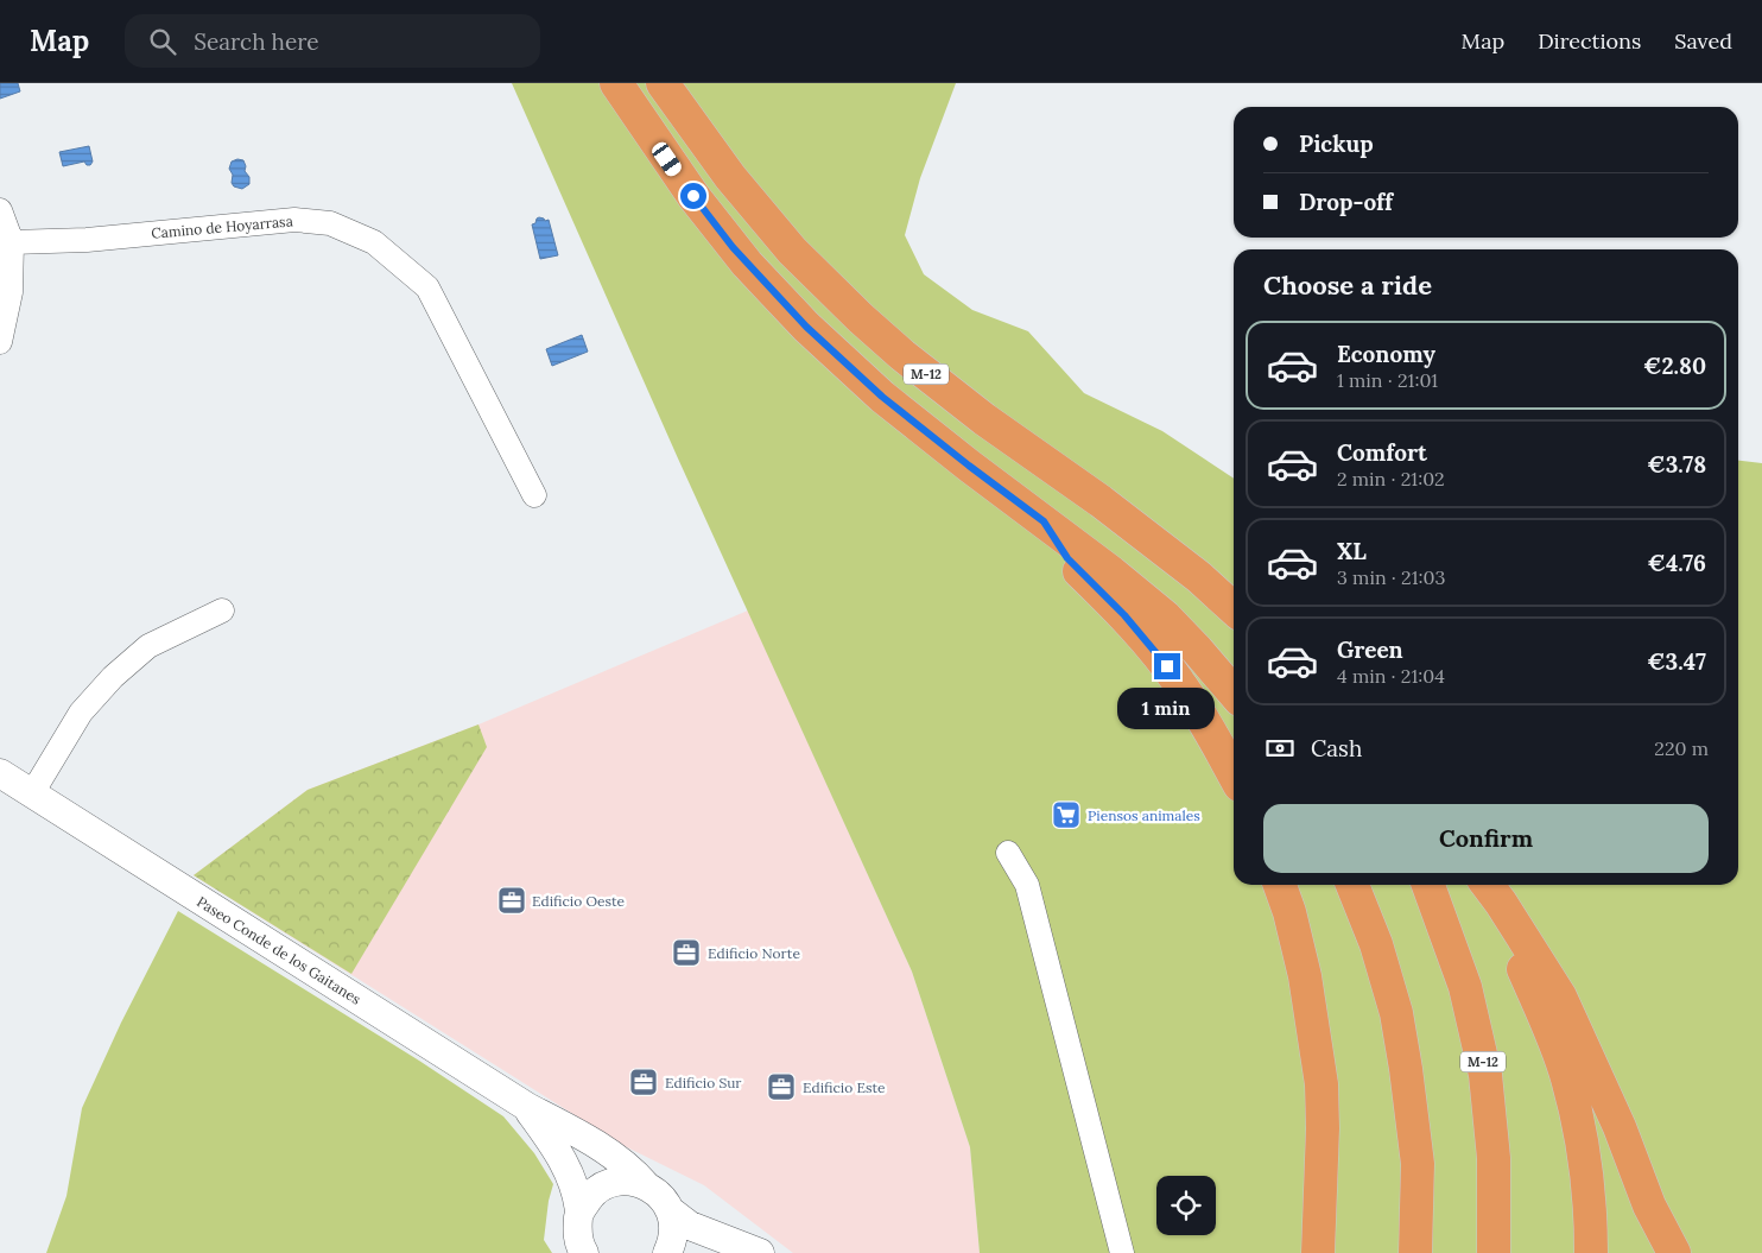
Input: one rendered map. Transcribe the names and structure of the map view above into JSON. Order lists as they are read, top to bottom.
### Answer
{
  "streets": {
    "highway": ["M-12"],
    "street": ["Camino de Hoyarrasa", "Paseo Conde de los Gaitanes"]
  },
  "places": {
    "supermarket": ["Piensos animales"],
    "office": [
      "Edificio Oeste",
      "Edificio Norte",
      "Edificio Sur",
      "Edificio Este"
    ]
  },
  "page": {
    "header": "Map",
    "search": "Search here",
    "nav": ["Map", "Directions", "Saved"],
    "banner": ["Pickup", "Drop-off"],
    "heading": "Choose a ride",
    "list": [
      {
        "name": "Economy",
        "note": "1 min · 21:01",
        "value": "€2.80"
      },
      {
        "name": "Comfort",
        "note": "2 min · 21:02",
        "value": "€3.78"
      },
      {
        "name": "XL",
        "note": "3 min · 21:03",
        "value": "€4.76"
      },
      {
        "name": "Green",
        "note": "4 min · 21:04",
        "value": "€3.47"
      }
    ],
    "bubble": "1 min",
    "pay": ["Cash", "220 m"],
    "buttons": "Confirm"
  }
}
